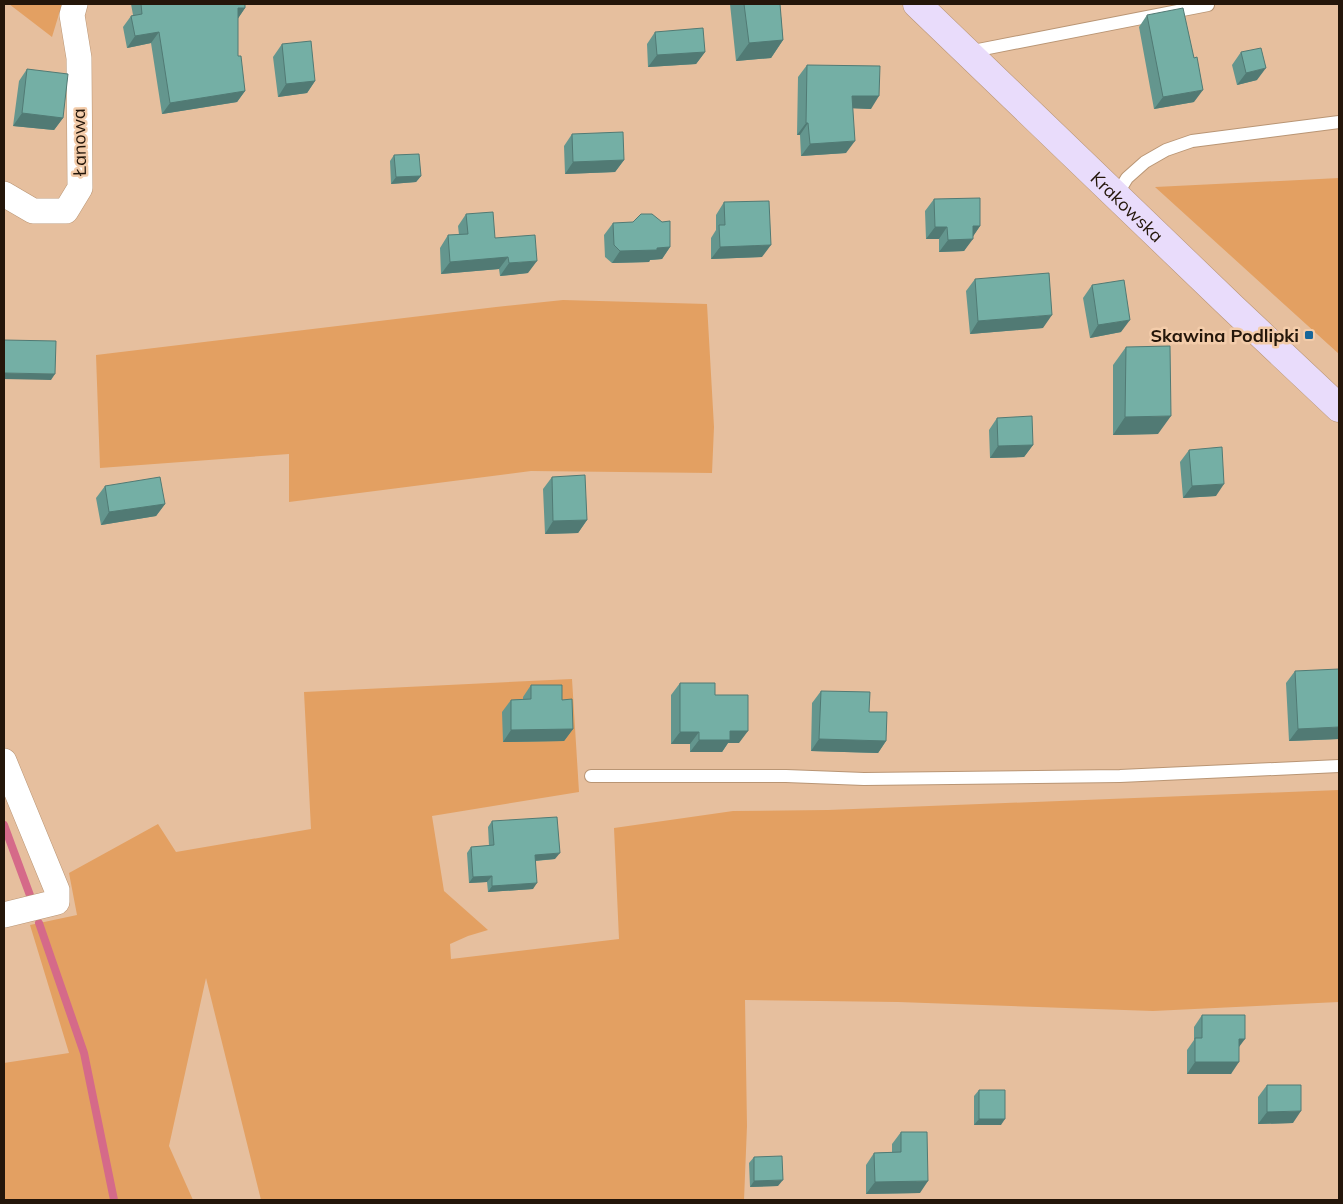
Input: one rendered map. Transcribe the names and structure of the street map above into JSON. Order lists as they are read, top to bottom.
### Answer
{
  "streets": {
    "main road": ["Krakowska"],
    "street": ["Łanowa"]
  },
  "places": {
    "transit": ["Skawina Podlipki"]
  }
}
